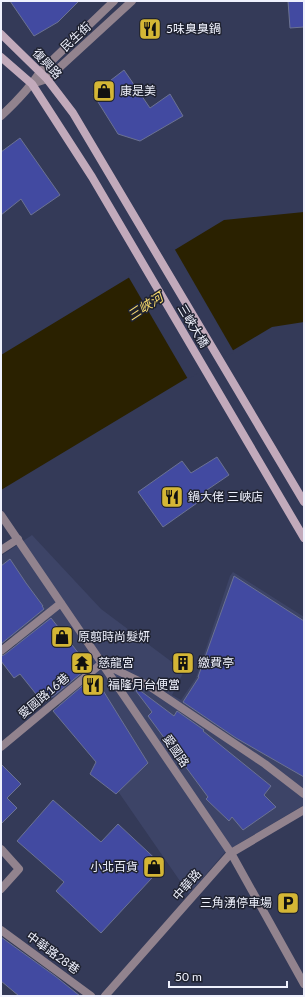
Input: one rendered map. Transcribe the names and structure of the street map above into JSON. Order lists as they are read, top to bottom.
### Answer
{
  "streets": {
    "main road": ["復興路", "三峽大橋"],
    "street": [
      "民生街",
      "愛國路16巷",
      "愛國路",
      "中華路",
      "中華路28巷"
    ]
  },
  "crossings": [
    ["民生街", "復興路"],
    ["復興路", "三峽大橋"],
    ["愛國路16巷", "愛國路"],
    ["愛國路", "中華路"]
  ],
  "water": ["三峽河"],
  "places": {
    "restaurant": ["5味臭臭鍋", "鍋大佬 三峽店", "福隆月台便當"],
    "shop": ["康是美", "原翦時尚髮妍", "小北百貨"],
    "temple": ["慈龍宮"],
    "building": ["繳費亭"],
    "parking": ["三角湧停車場"]
  },
  "scale_bar": "50 m"
}
